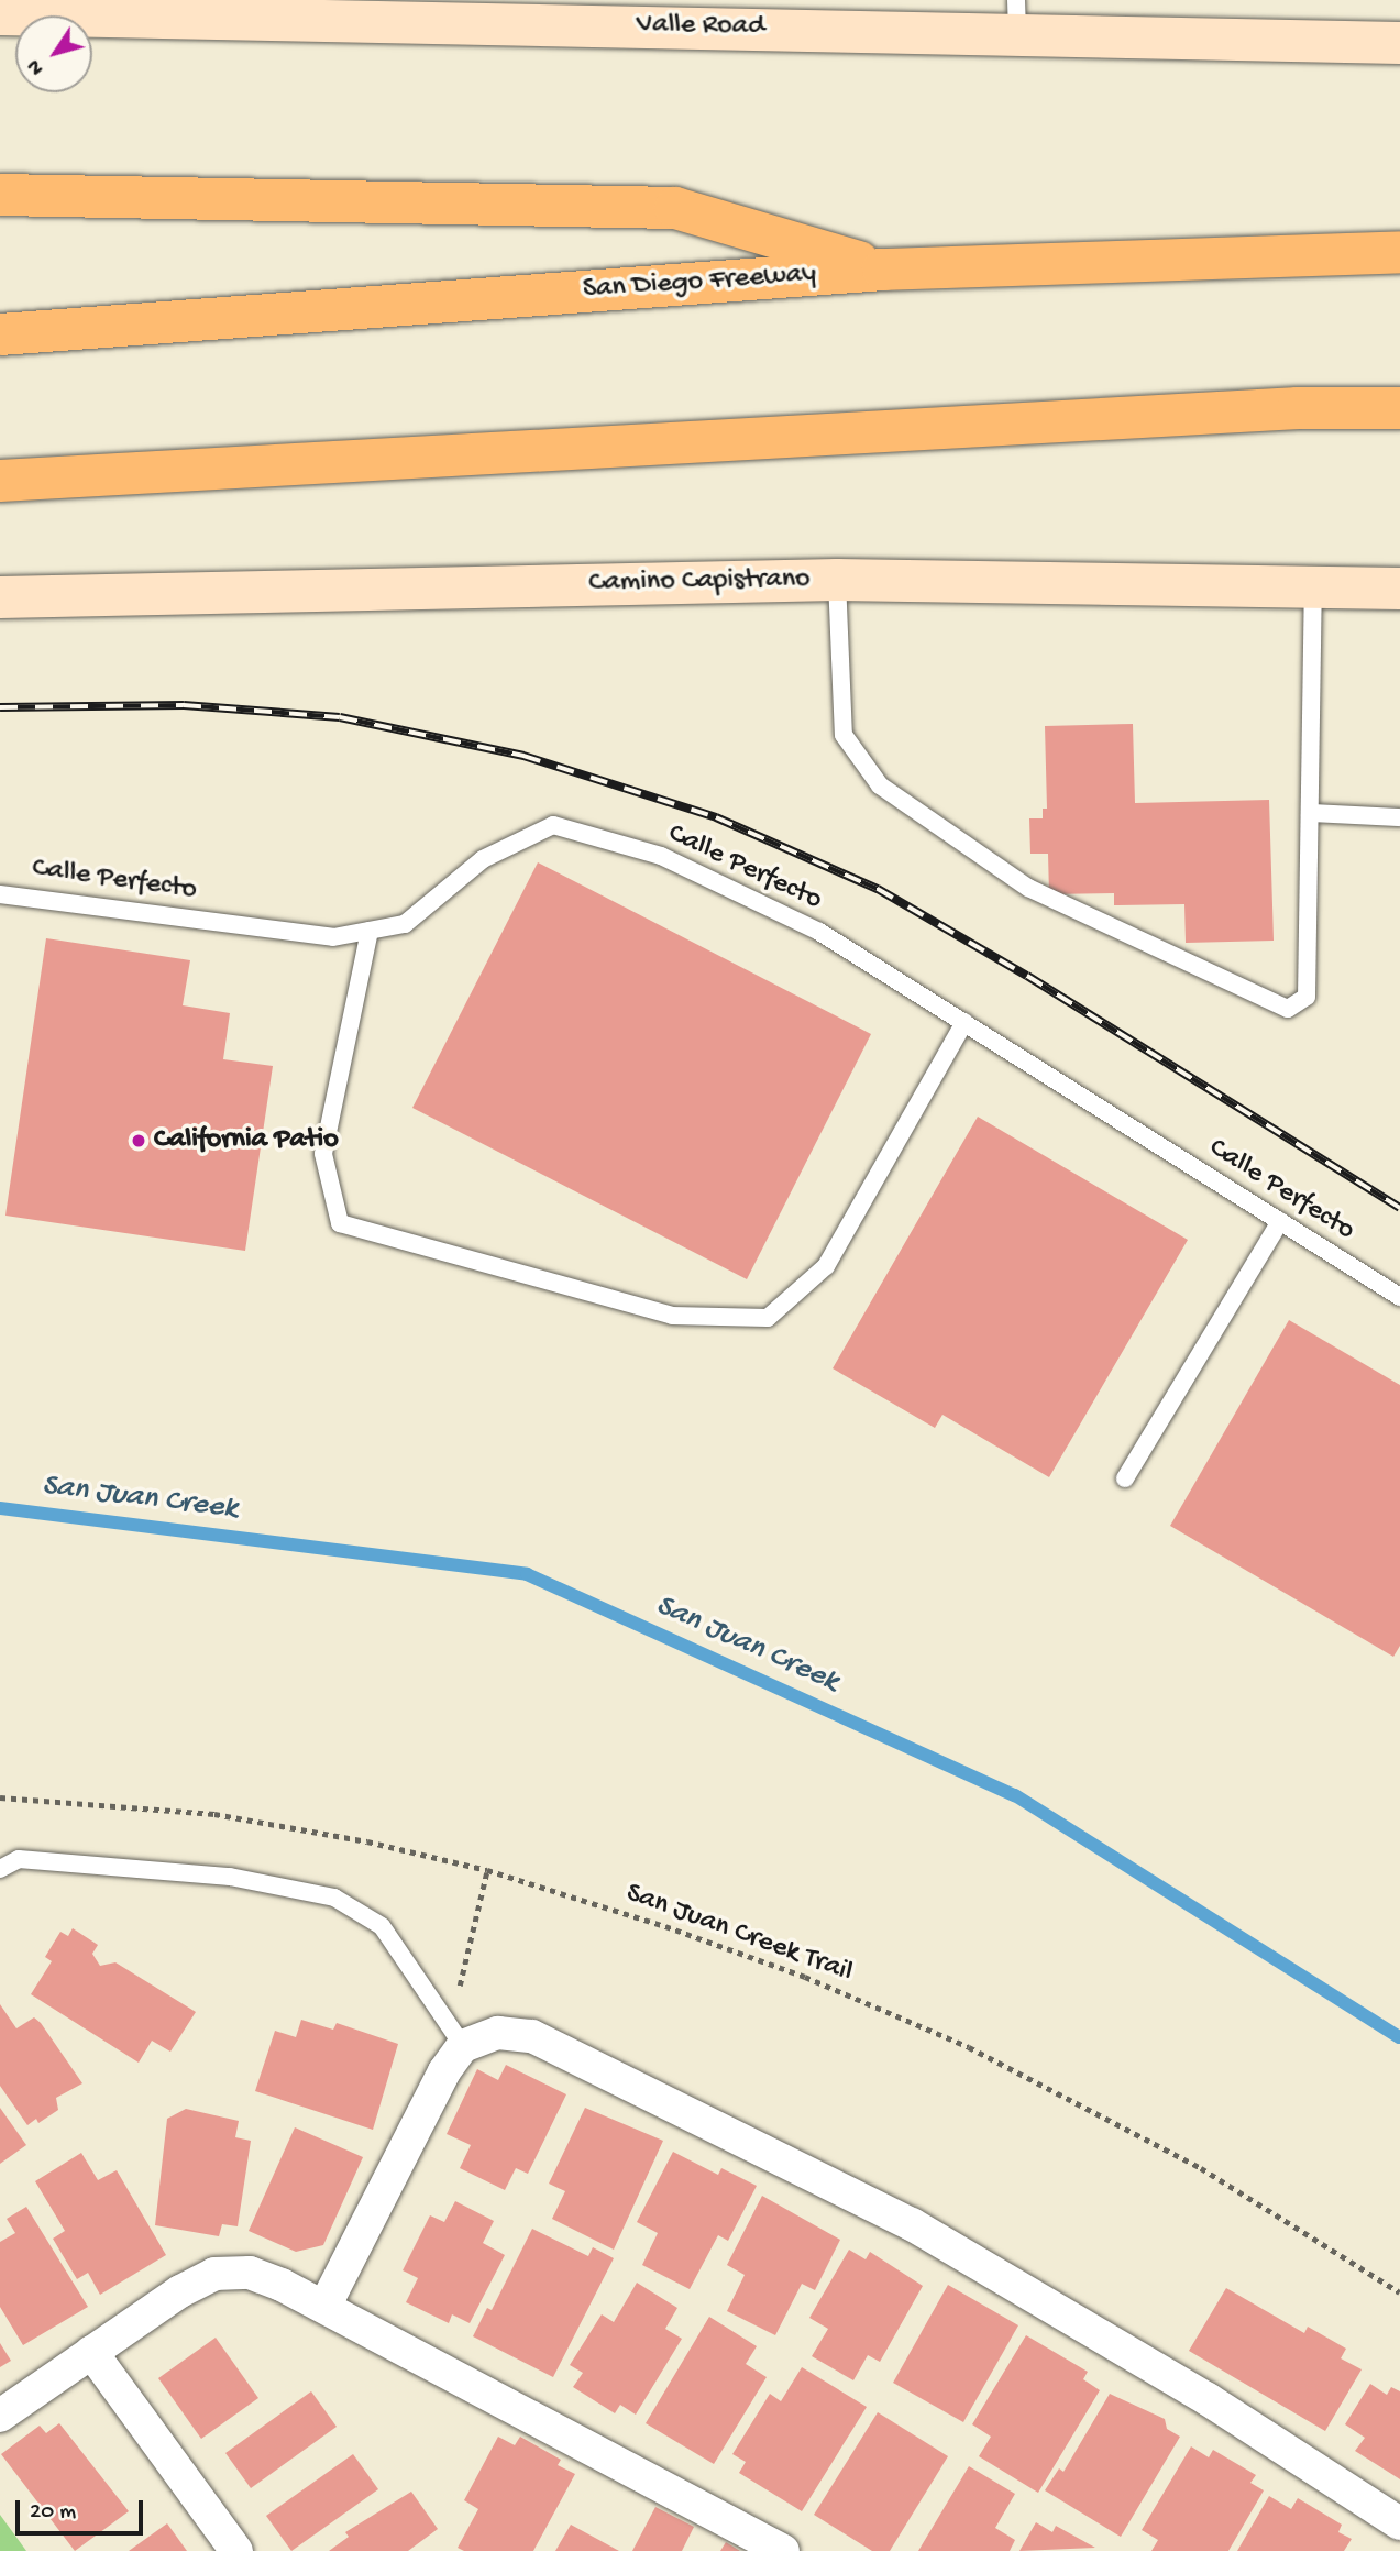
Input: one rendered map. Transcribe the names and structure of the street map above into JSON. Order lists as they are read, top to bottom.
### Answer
{
  "streets": {
    "highway": ["San Diego Freeway"],
    "main road": ["Valle Road", "Camino Capistrano"],
    "lane": ["Calle Perfecto"],
    "path": ["San Juan Creek Trail"]
  },
  "water": ["San Juan Creek"],
  "places": ["California Patio"],
  "scale_bar": "20 m",
  "north": "bottom left"
}
